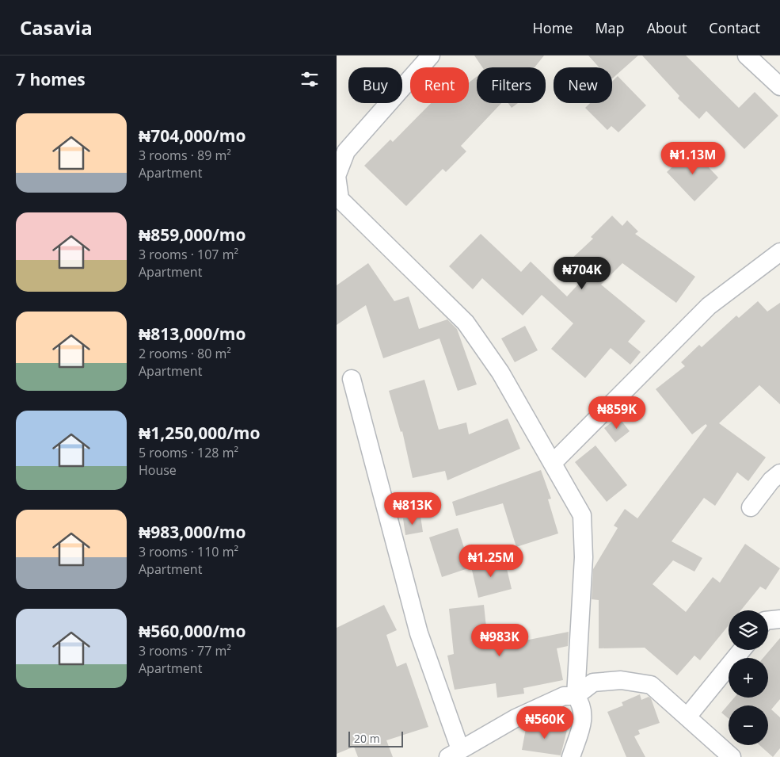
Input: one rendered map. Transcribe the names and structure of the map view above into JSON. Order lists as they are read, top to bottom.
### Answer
{
  "scale_bar": "20 m",
  "page": {
    "header": "Casavia",
    "nav": [
      "Home",
      "Map",
      "About",
      "Contact"
    ],
    "heading": "7 homes",
    "chip": [
      "Buy",
      "Rent",
      "Filters",
      "New"
    ],
    "list": [
      {
        "name": "₦704,000/mo",
        "note": "3 rooms · 89 m² · Apartment"
      },
      {
        "name": "₦859,000/mo",
        "note": "3 rooms · 107 m² · Apartment"
      },
      {
        "name": "₦813,000/mo",
        "note": "2 rooms · 80 m² · Apartment"
      },
      {
        "name": "₦1,250,000/mo",
        "note": "5 rooms · 128 m² · House"
      },
      {
        "name": "₦983,000/mo",
        "note": "3 rooms · 110 m² · Apartment"
      },
      {
        "name": "₦560,000/mo",
        "note": "3 rooms · 77 m² · Apartment"
      }
    ],
    "price": [
      "₦1.13M",
      "₦704K",
      "₦859K",
      "₦813K",
      "₦1.25M",
      "₦983K",
      "₦560K"
    ],
    "map_buttons": ["+", "−"],
    "scale": "20 m"
  }
}
